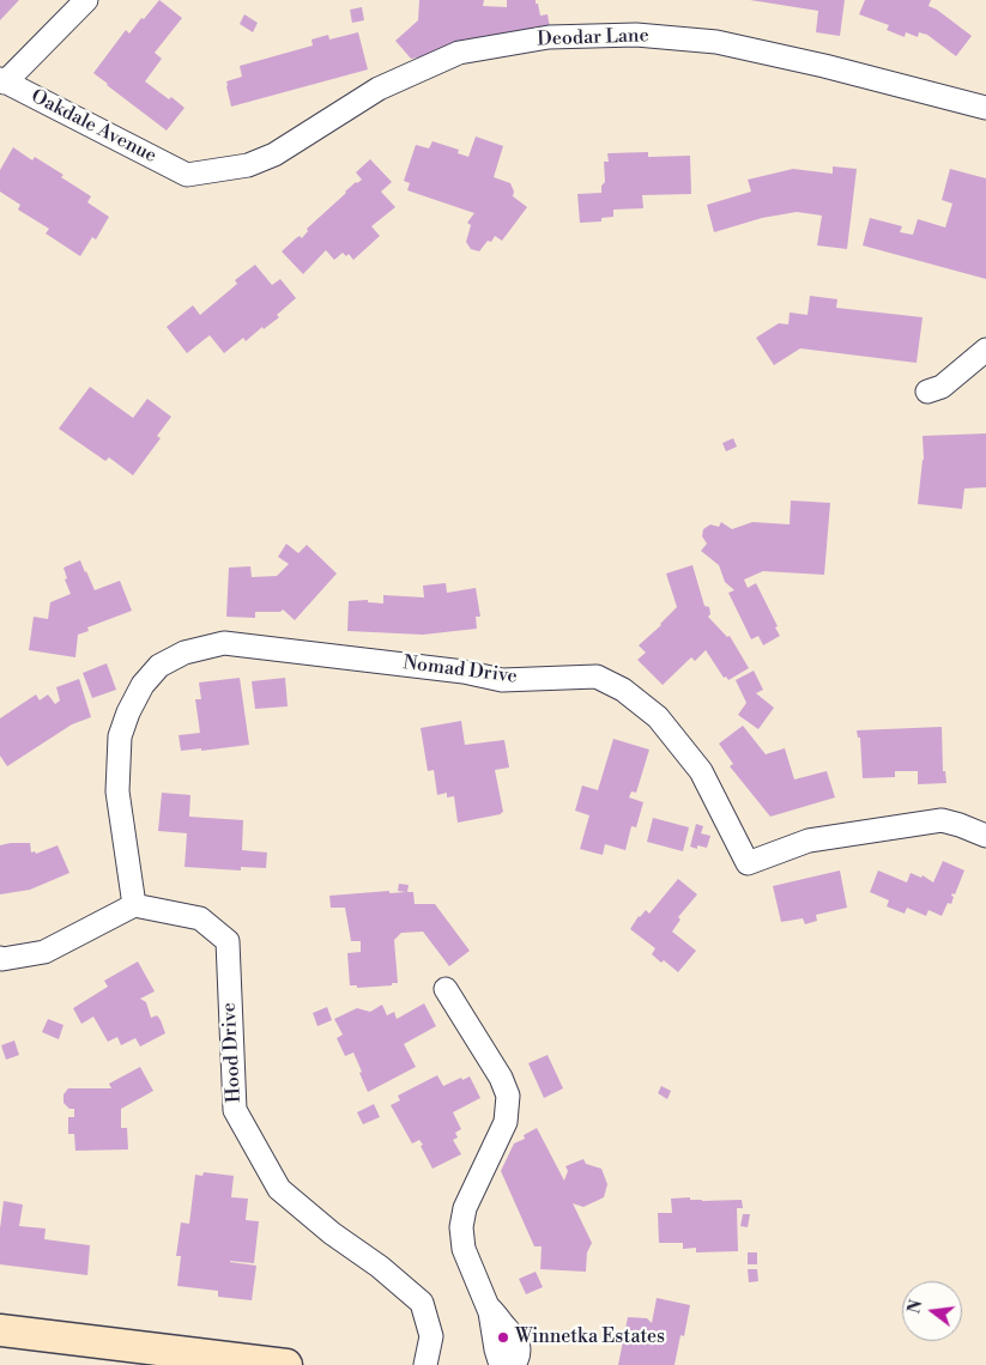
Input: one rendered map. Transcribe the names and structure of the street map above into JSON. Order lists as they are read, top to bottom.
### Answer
{
  "streets": {
    "street": [
      "Deodar Lane",
      "Oakdale Avenue",
      "Nomad Drive",
      "Hood Drive"
    ]
  },
  "crossings": [
    ["Deodar Lane", "Oakdale Avenue"],
    ["Nomad Drive", "Hood Drive"]
  ],
  "places": ["Winnetka Estates"],
  "north": "left"
}
